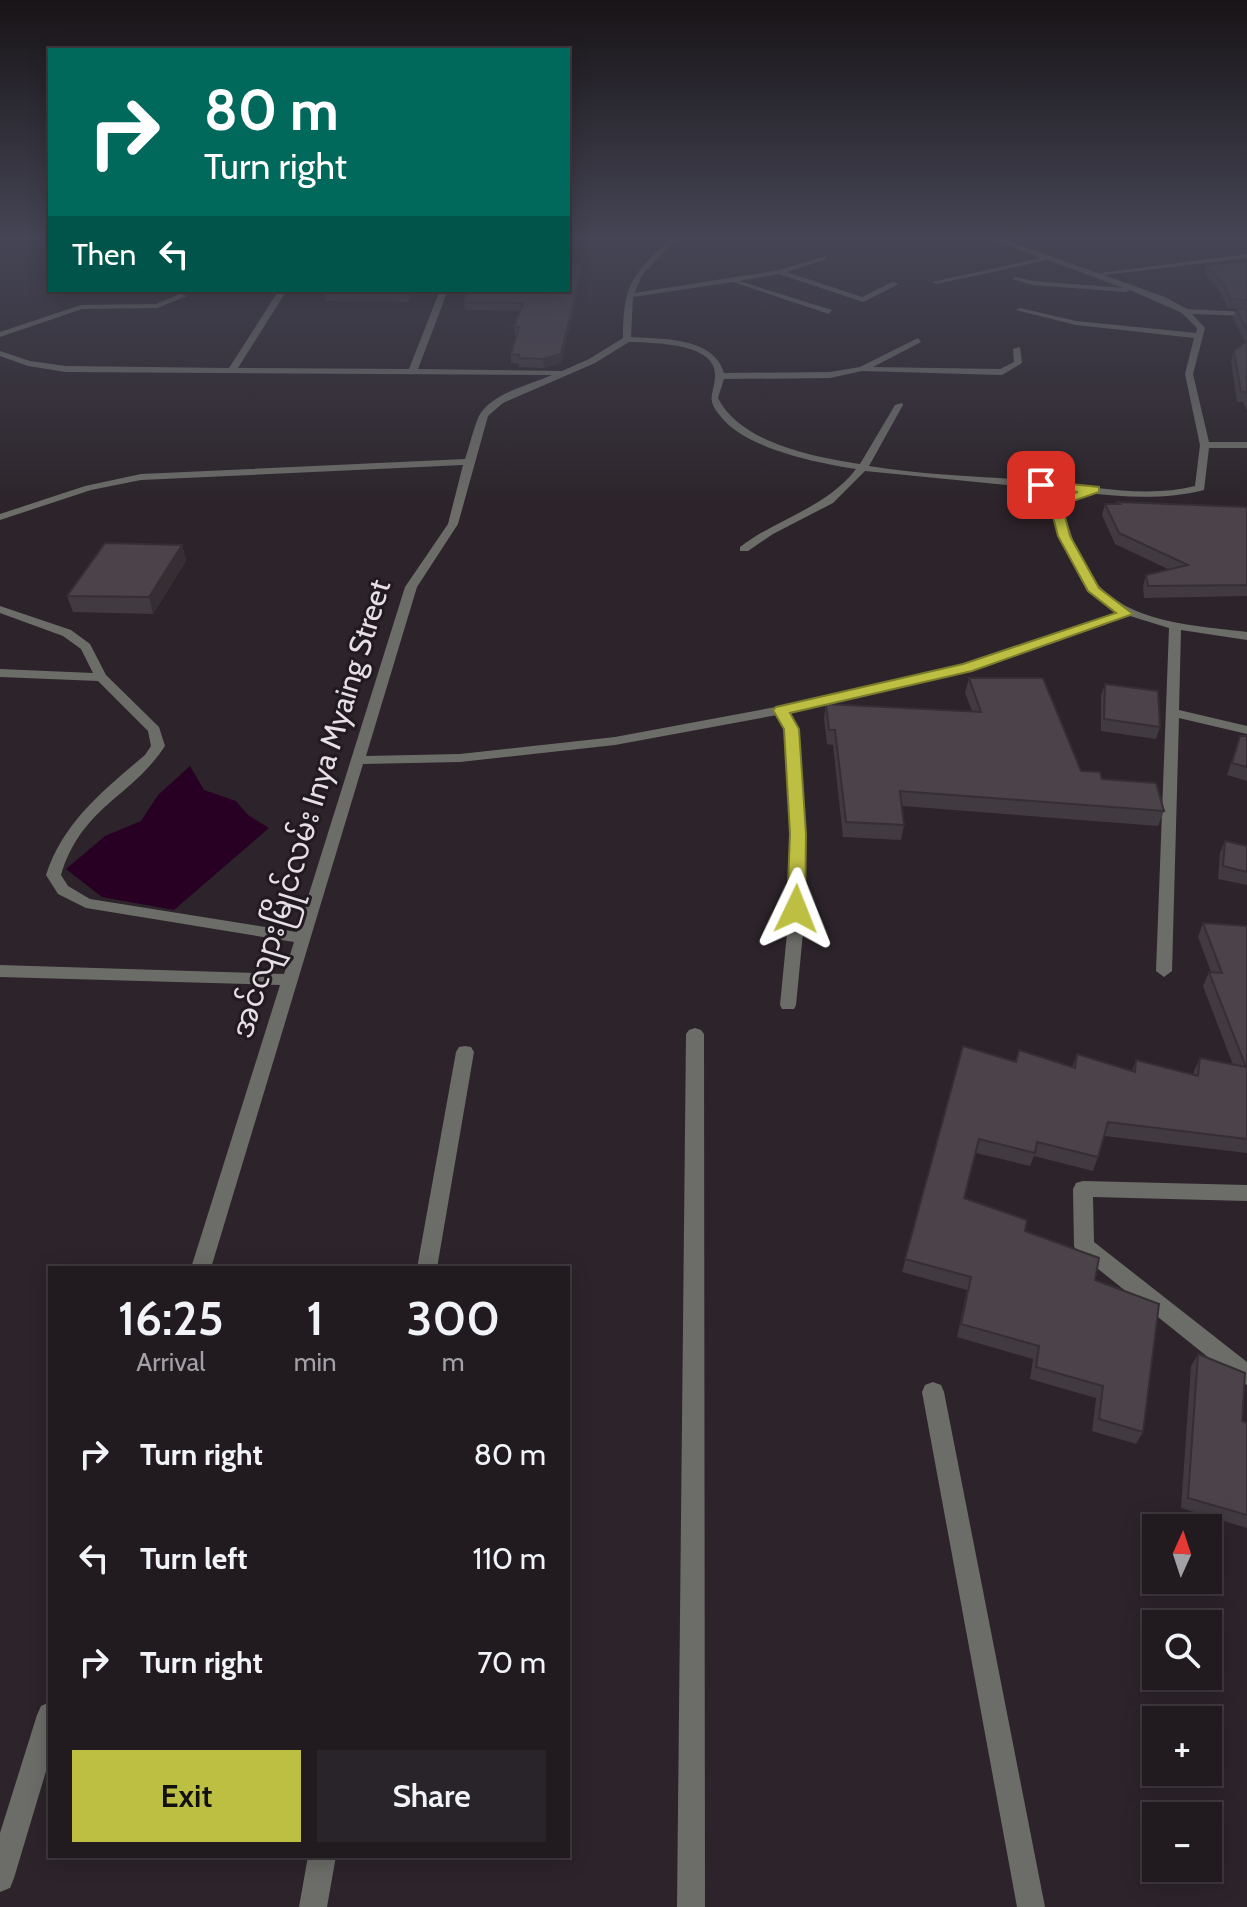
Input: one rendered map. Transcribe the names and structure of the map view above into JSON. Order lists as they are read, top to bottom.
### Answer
{
  "streets": {
    "street": ["အင်လျားမြိုင်လမ်း Inya Myaing Street"]
  },
  "north": "top",
  "page": {
    "turn": ["80 m", "Turn right"],
    "then": "Then",
    "eta": [
      "16:25",
      "Arrival",
      "1",
      "min",
      "300",
      "m"
    ],
    "list": [
      {
        "name": "Turn right",
        "value": "80 m"
      },
      {
        "name": "Turn left",
        "value": "110 m"
      },
      {
        "name": "Turn right",
        "value": "70 m"
      }
    ],
    "map_buttons": ["+", "−"],
    "buttons": ["Exit", "Share"]
  }
}
